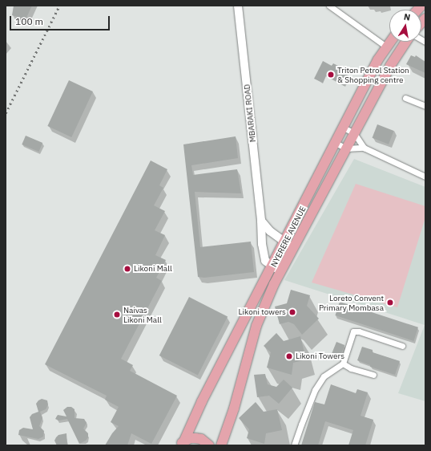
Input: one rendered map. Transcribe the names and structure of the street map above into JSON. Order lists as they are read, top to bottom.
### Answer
{
  "streets": {
    "highway": ["NYERERE AVENUE"],
    "main road": ["MBARAKI ROAD"]
  },
  "crossings": [
    ["MBARAKI ROAD", "NYERERE AVENUE"]
  ],
  "places": [
    "Triton Petrol Station & Shopping centre",
    "Likoni Mall",
    "Loreto Convent Primary Mombasa",
    "Likoni towers",
    "Naivas Likoni Mall",
    "Likoni Towers"
  ],
  "scale_bar": "100 m",
  "north": "top"
}
